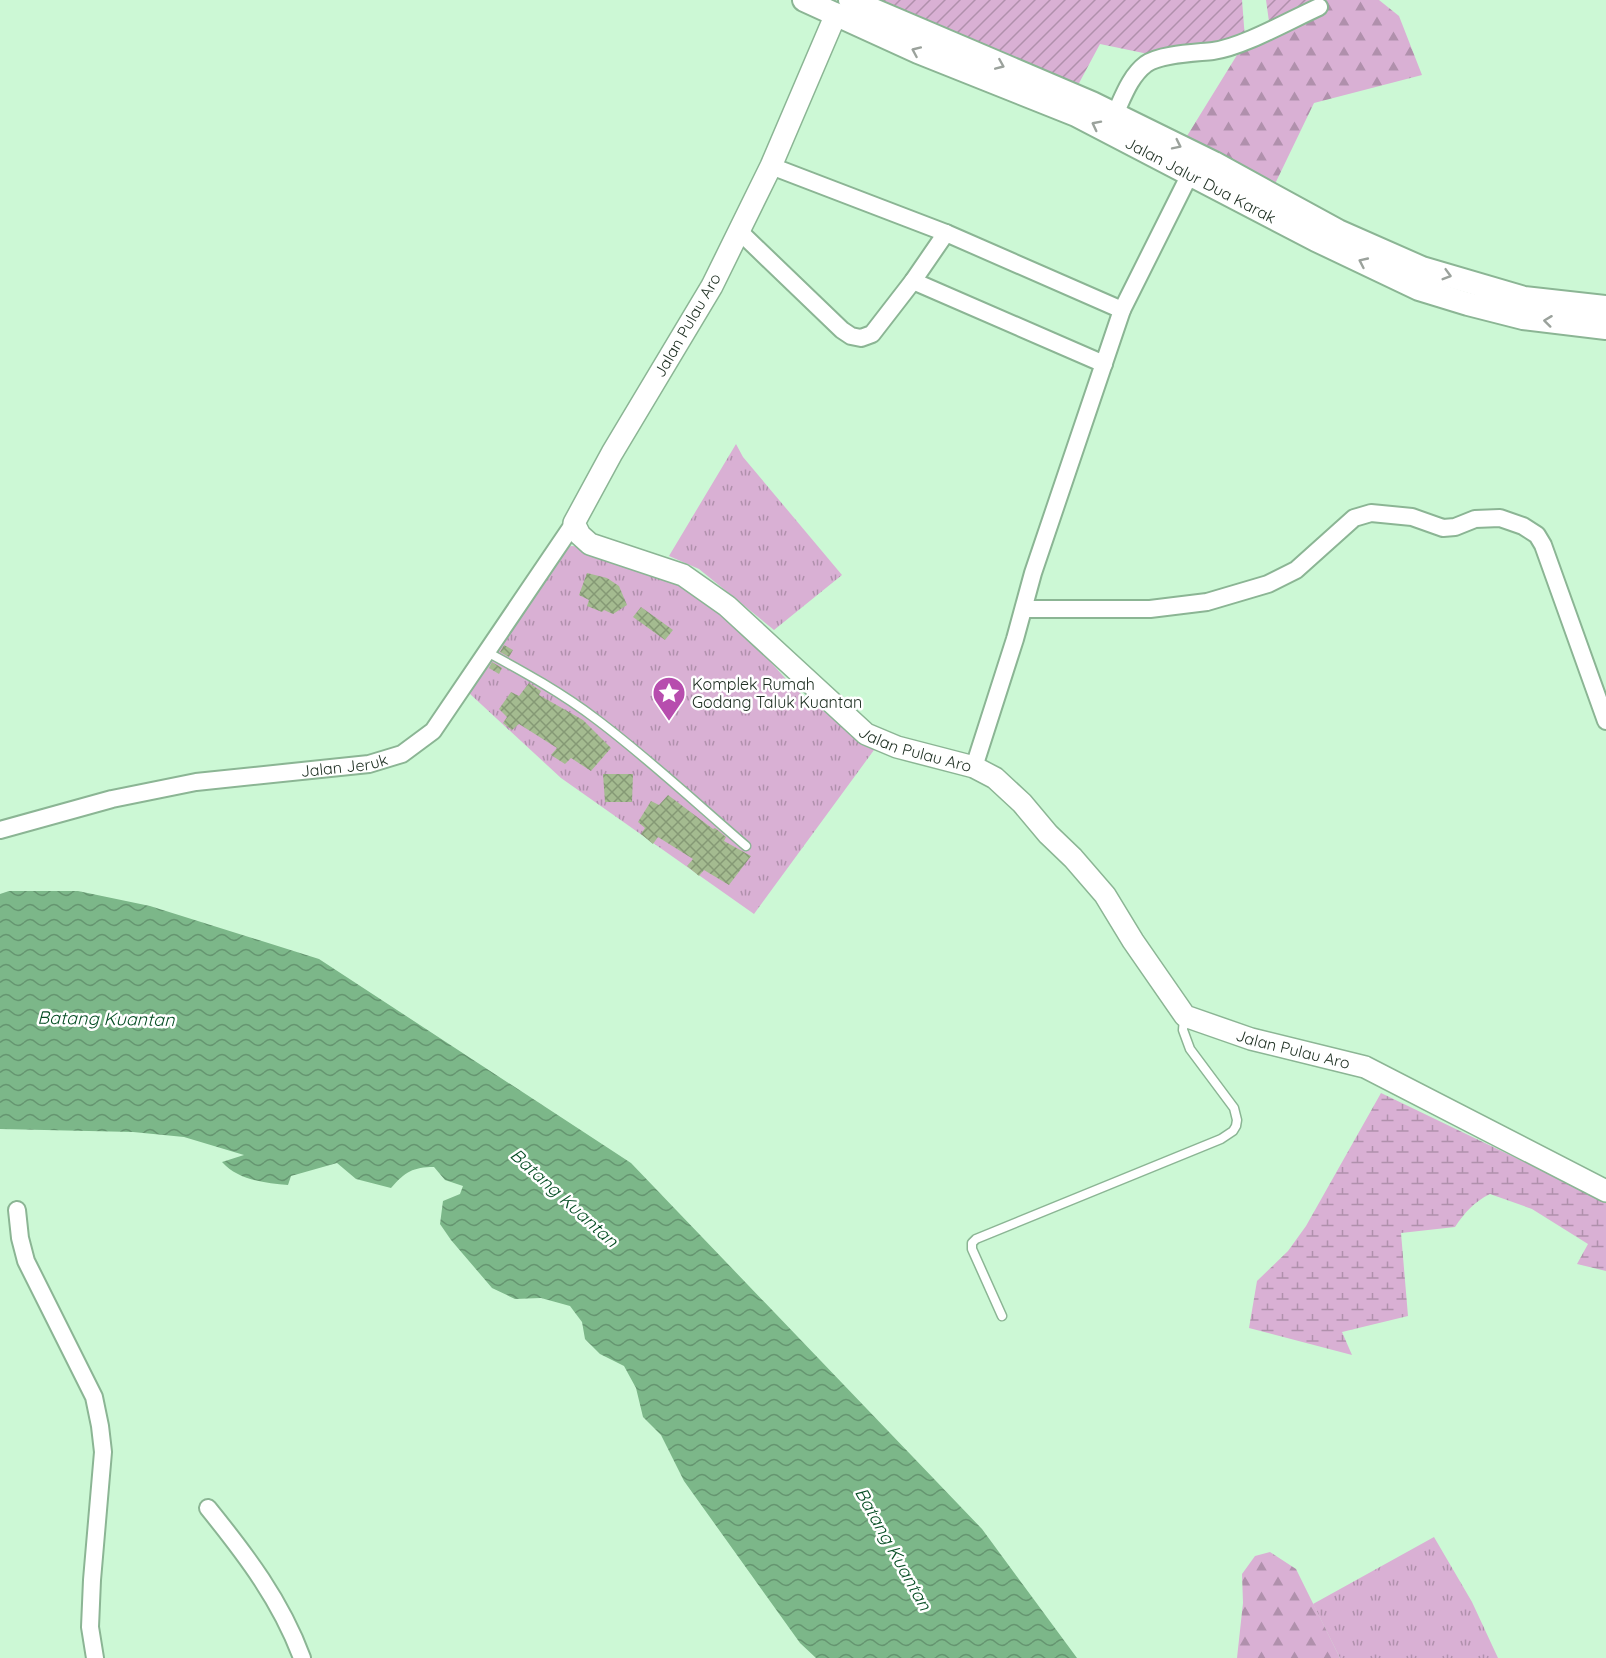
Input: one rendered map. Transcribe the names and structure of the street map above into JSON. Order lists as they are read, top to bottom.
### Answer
{
  "streets": {
    "main road": ["Jalan Jalur Dua Karak"],
    "street": ["Jalan Pulau Aro", "Jalan Jeruk"]
  },
  "crossings": [
    ["Jalan Jalur Dua Karak", "Jalan Pulau Aro"],
    ["Jalan Pulau Aro", "Jalan Jeruk"]
  ],
  "water": ["Batang Kuantan"],
  "places": {
    "place": ["Komplek Rumah Godang Taluk Kuantan"]
  }
}
